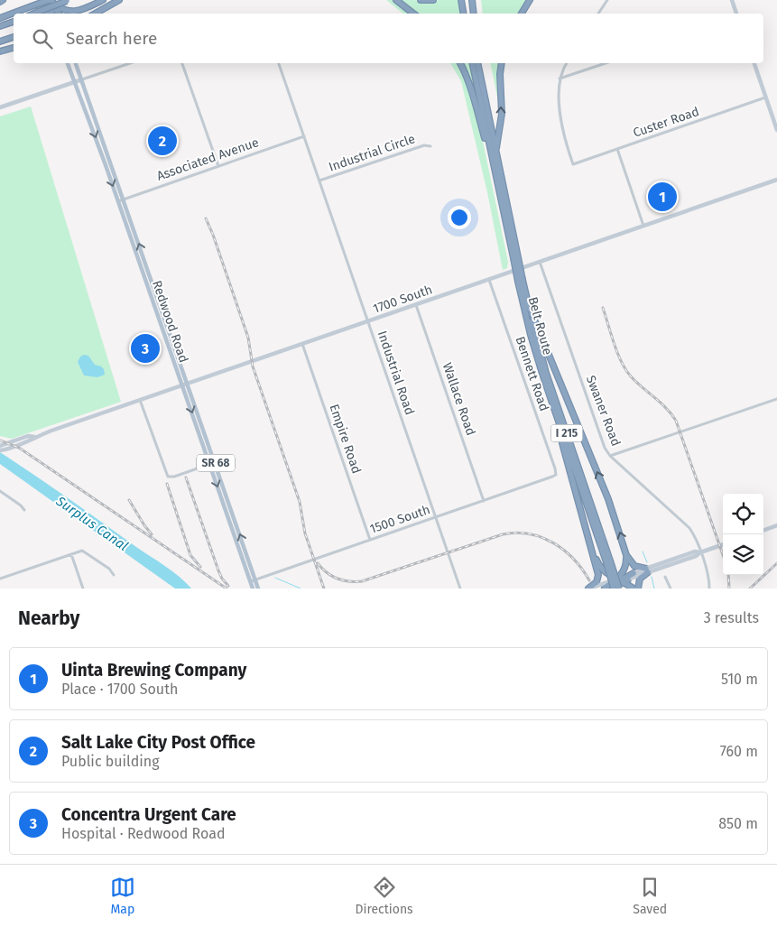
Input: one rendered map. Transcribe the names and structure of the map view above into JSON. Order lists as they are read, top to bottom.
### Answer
{
  "streets": {
    "highway": ["Belt Route", "I 215"],
    "main road": ["Redwood Road", "SR 68"],
    "street": [
      "Custer Road",
      "Industrial Circle",
      "Associated Avenue",
      "1700 South",
      "Industrial Road",
      "Bennett Road",
      "Wallace Road",
      "Swaner Road",
      "Empire Road",
      "1500 South"
    ]
  },
  "crossings": [
    ["Industrial Circle", "Industrial Road"],
    ["Associated Avenue", "Redwood Road"],
    ["Associated Avenue", "Industrial Road"],
    ["1700 South", "Redwood Road"],
    ["1700 South", "Industrial Road"],
    ["1700 South", "Bennett Road"],
    ["1700 South", "Wallace Road"],
    ["1700 South", "Swaner Road"],
    ["1700 South", "Empire Road"],
    ["Redwood Road", "1500 South"],
    ["Industrial Road", "1500 South"],
    ["Bennett Road", "1500 South"],
    ["Wallace Road", "1500 South"],
    ["Empire Road", "1500 South"]
  ],
  "water": ["Surplus Canal"],
  "page": {
    "search": "Search here",
    "pins": ["2", "1", "3"],
    "heading": ["Nearby", "3 results"],
    "list": [
      {
        "mark": "1",
        "name": "Uinta Brewing Company",
        "note": "Place · 1700 South",
        "value": "510 m"
      },
      {
        "mark": "2",
        "name": "Salt Lake City Post Office",
        "note": "Public building",
        "value": "760 m"
      },
      {
        "mark": "3",
        "name": "Concentra Urgent Care",
        "note": "Hospital · Redwood Road",
        "value": "850 m"
      }
    ],
    "nav": ["Map", "Directions", "Saved"]
  }
}
